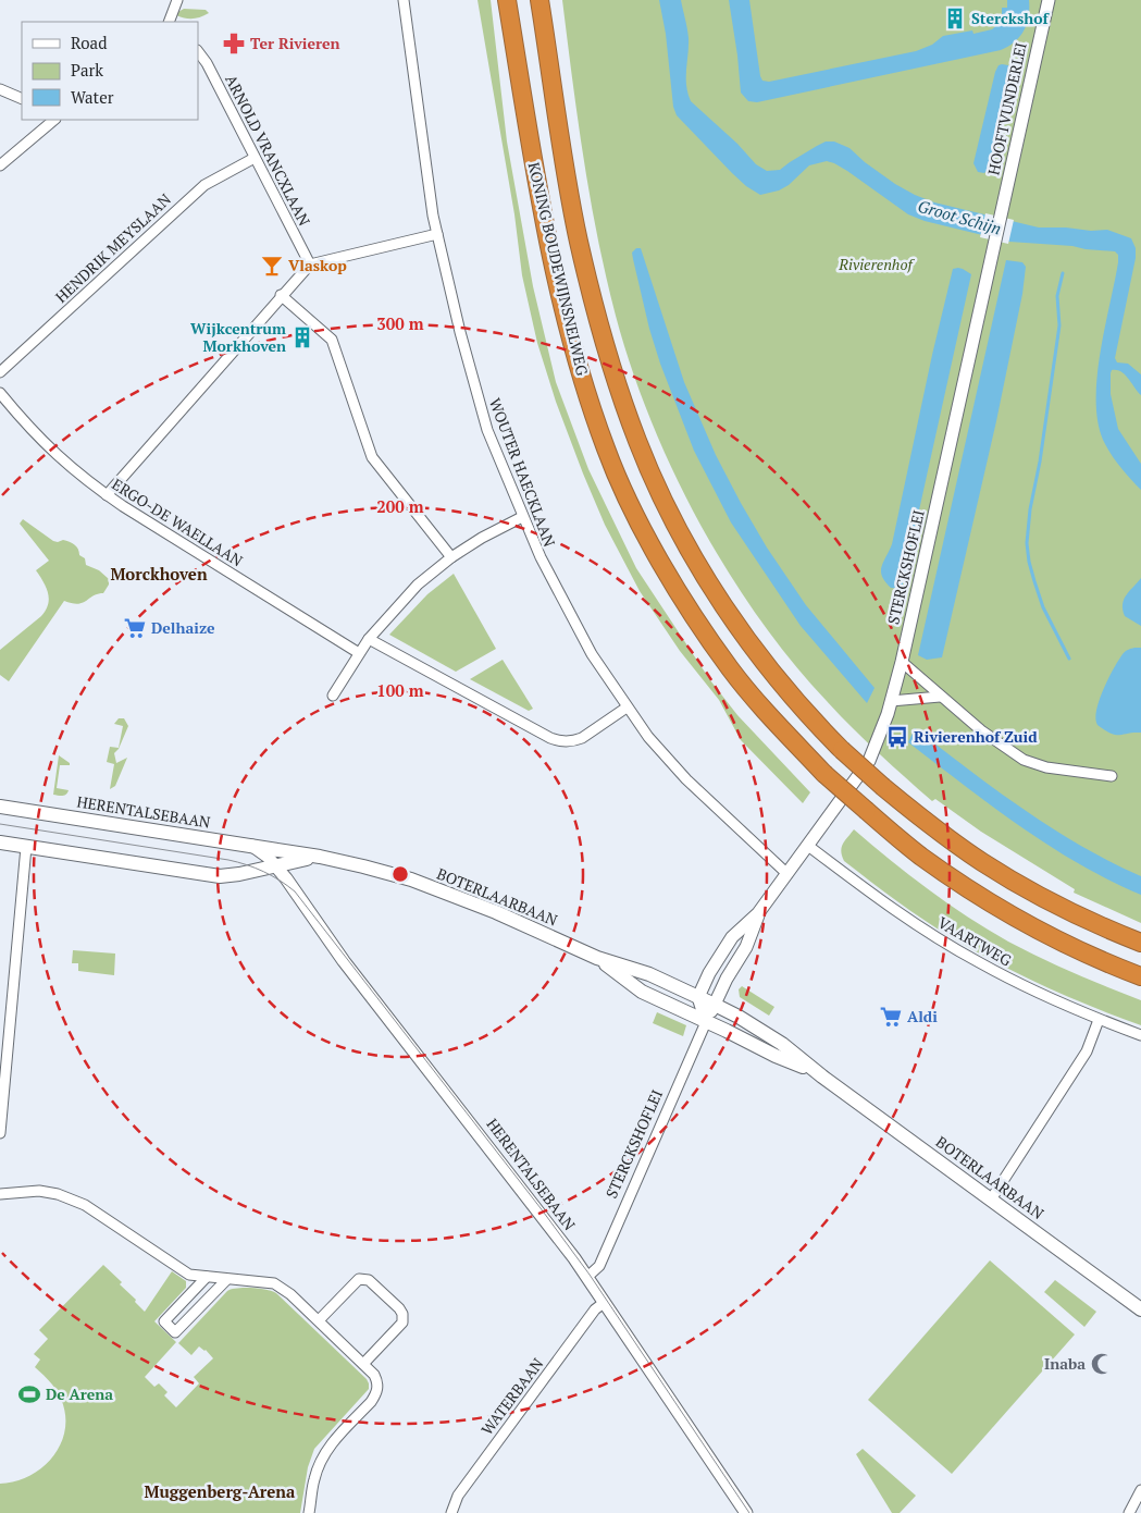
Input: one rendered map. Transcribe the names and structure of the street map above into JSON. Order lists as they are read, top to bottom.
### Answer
{
  "streets": {
    "highway": ["KONING BOUDEWIJNSNELWEG"],
    "main road": ["HERENTALSEBAAN", "BOTERLAARBAAN"],
    "street": [
      "HOOFTVUNDERLEI",
      "ARNOLD VRANCXLAAN",
      "HENDRIK MEYSLAAN",
      "WOUTER HAECKLAAN",
      "ERGO-DE WAELLAAN",
      "STERCKSHOFLEI",
      "VAARTWEG",
      "WATERBAAN"
    ]
  },
  "crossings": [
    ["HOOFTVUNDERLEI", "STERCKSHOFLEI"],
    ["ARNOLD VRANCXLAAN", "HENDRIK MEYSLAAN"],
    ["WOUTER HAECKLAAN", "STERCKSHOFLEI"],
    ["STERCKSHOFLEI", "HERENTALSEBAAN"],
    ["STERCKSHOFLEI", "BOTERLAARBAAN"],
    ["STERCKSHOFLEI", "VAARTWEG"],
    ["HERENTALSEBAAN", "BOTERLAARBAAN"],
    ["HERENTALSEBAAN", "WATERBAAN"]
  ],
  "districts": ["Morckhoven", "Muggenberg-Arena"],
  "water": ["Groot Schijn"],
  "parks": ["Rivierenhof"],
  "places": {
    "building": ["Sterckshof", "Wijkcentrum Morkhoven"],
    "pharmacy": ["Ter Rivieren"],
    "bar": ["Vlaskop"],
    "supermarket": ["Delhaize", "Aldi"],
    "bus stop": ["Rivierenhof Zuid"],
    "mosque": ["Inaba"],
    "sports": ["De Arena"]
  },
  "legend": ["Road", "Park", "Water"],
  "rings": ["300 m", "200 m", "100 m"]
}
